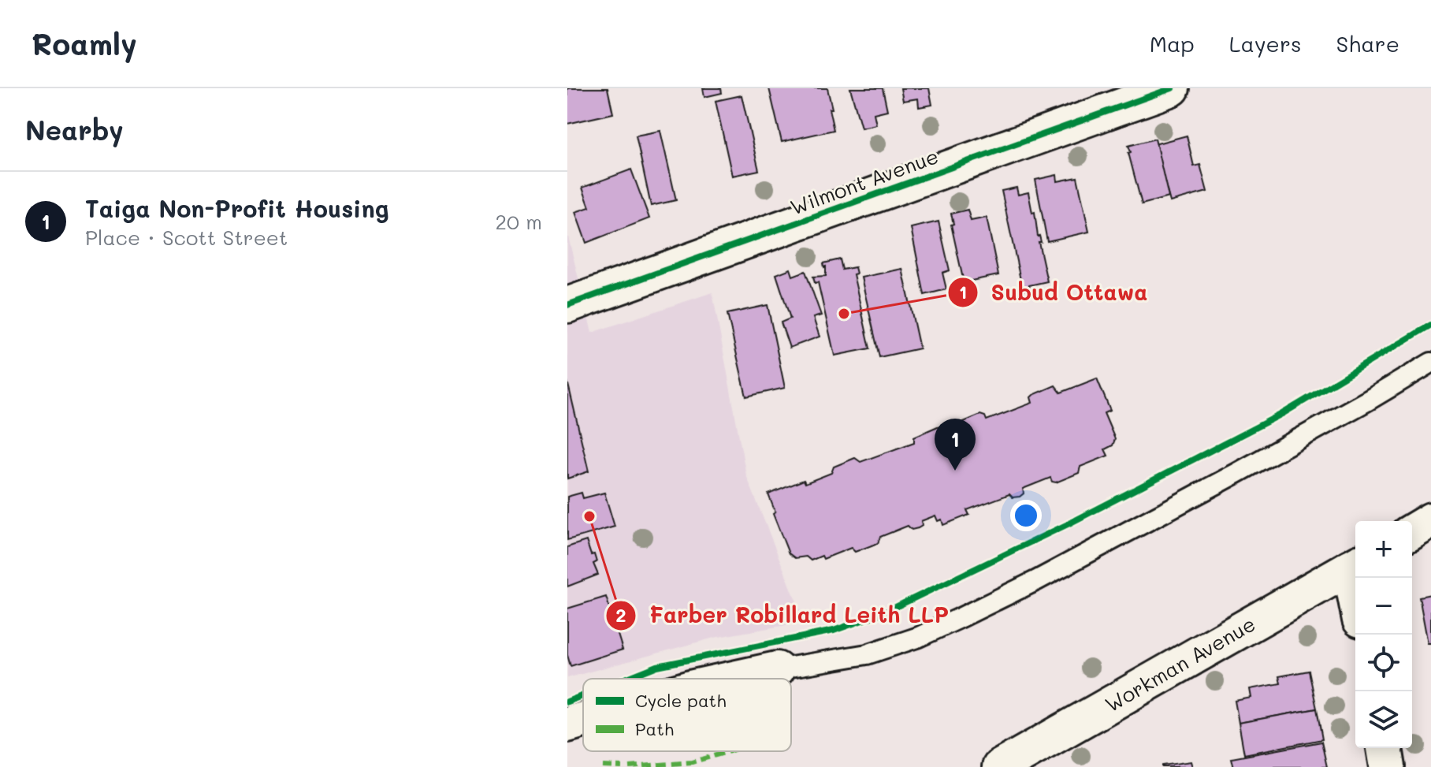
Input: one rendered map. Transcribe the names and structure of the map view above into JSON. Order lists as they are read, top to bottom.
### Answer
{
  "streets": {
    "street": ["Wilmont Avenue", "Workman Avenue"]
  },
  "places": ["Subud Ottawa", "Farber Robillard Leith LLP"],
  "legend": ["Cycle path", "Path"],
  "page": {
    "header": "Roamly",
    "nav": ["Map", "Layers", "Share"],
    "heading": "Nearby",
    "list": [
      {
        "mark": "1",
        "name": "Taiga Non-Profit Housing",
        "note": "Place · Scott Street",
        "value": "20 m"
      }
    ],
    "pins": "1",
    "map_buttons": ["+", "−"]
  }
}
